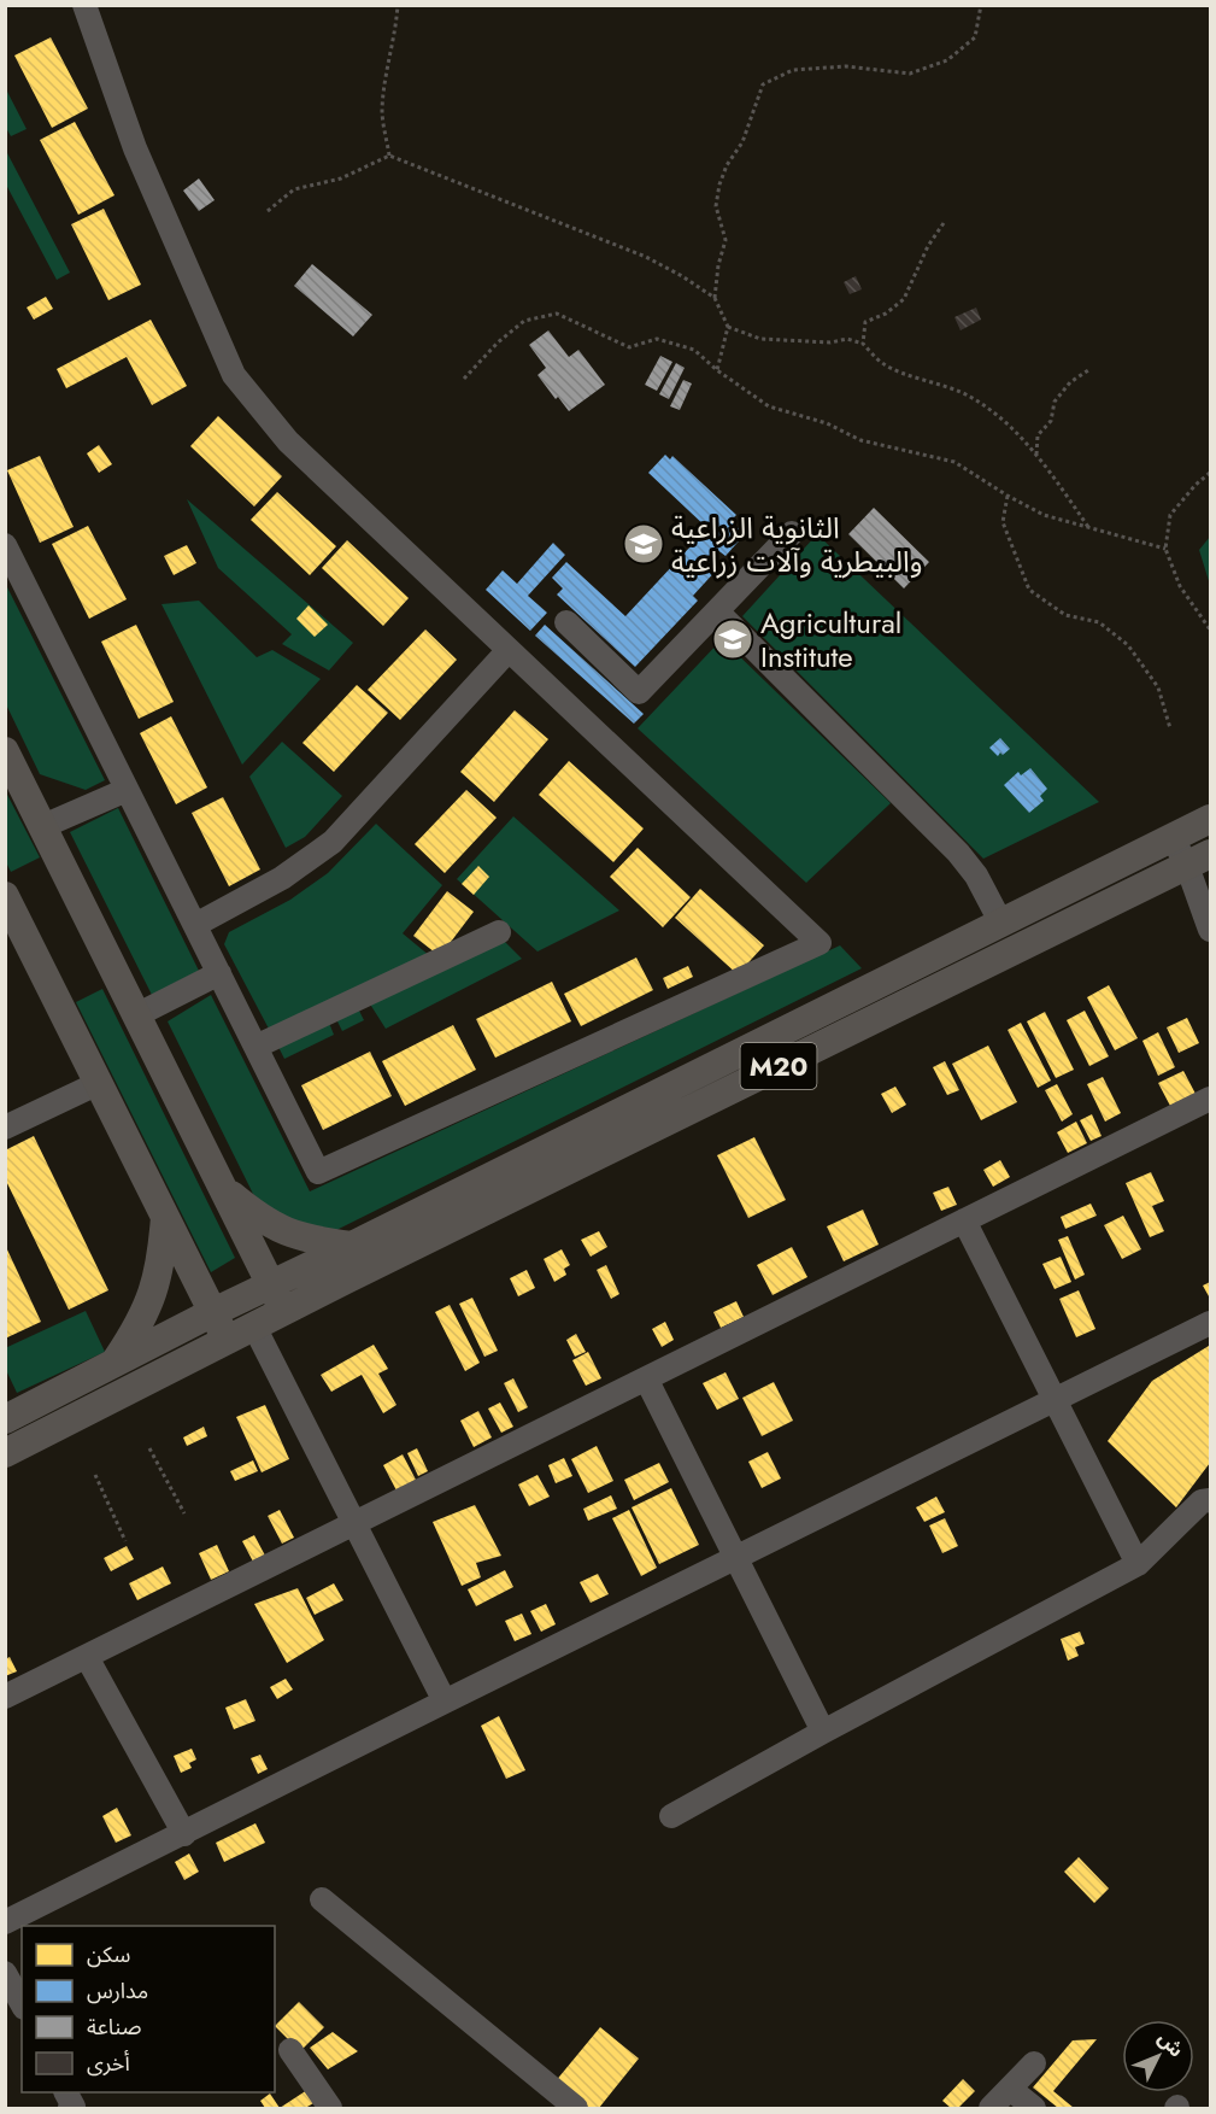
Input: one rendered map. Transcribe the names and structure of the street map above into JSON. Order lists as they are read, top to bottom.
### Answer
{
  "streets": {
    "main road": ["M20"]
  },
  "places": {
    "school or university": ["الثانوية الزراعية والبيطرية وآلات زراعية", "Agricultural Institute"]
  },
  "legend": [
    "سكن",
    "مدارس",
    "صناعة",
    "أخرى"
  ],
  "north": "top right"
}
